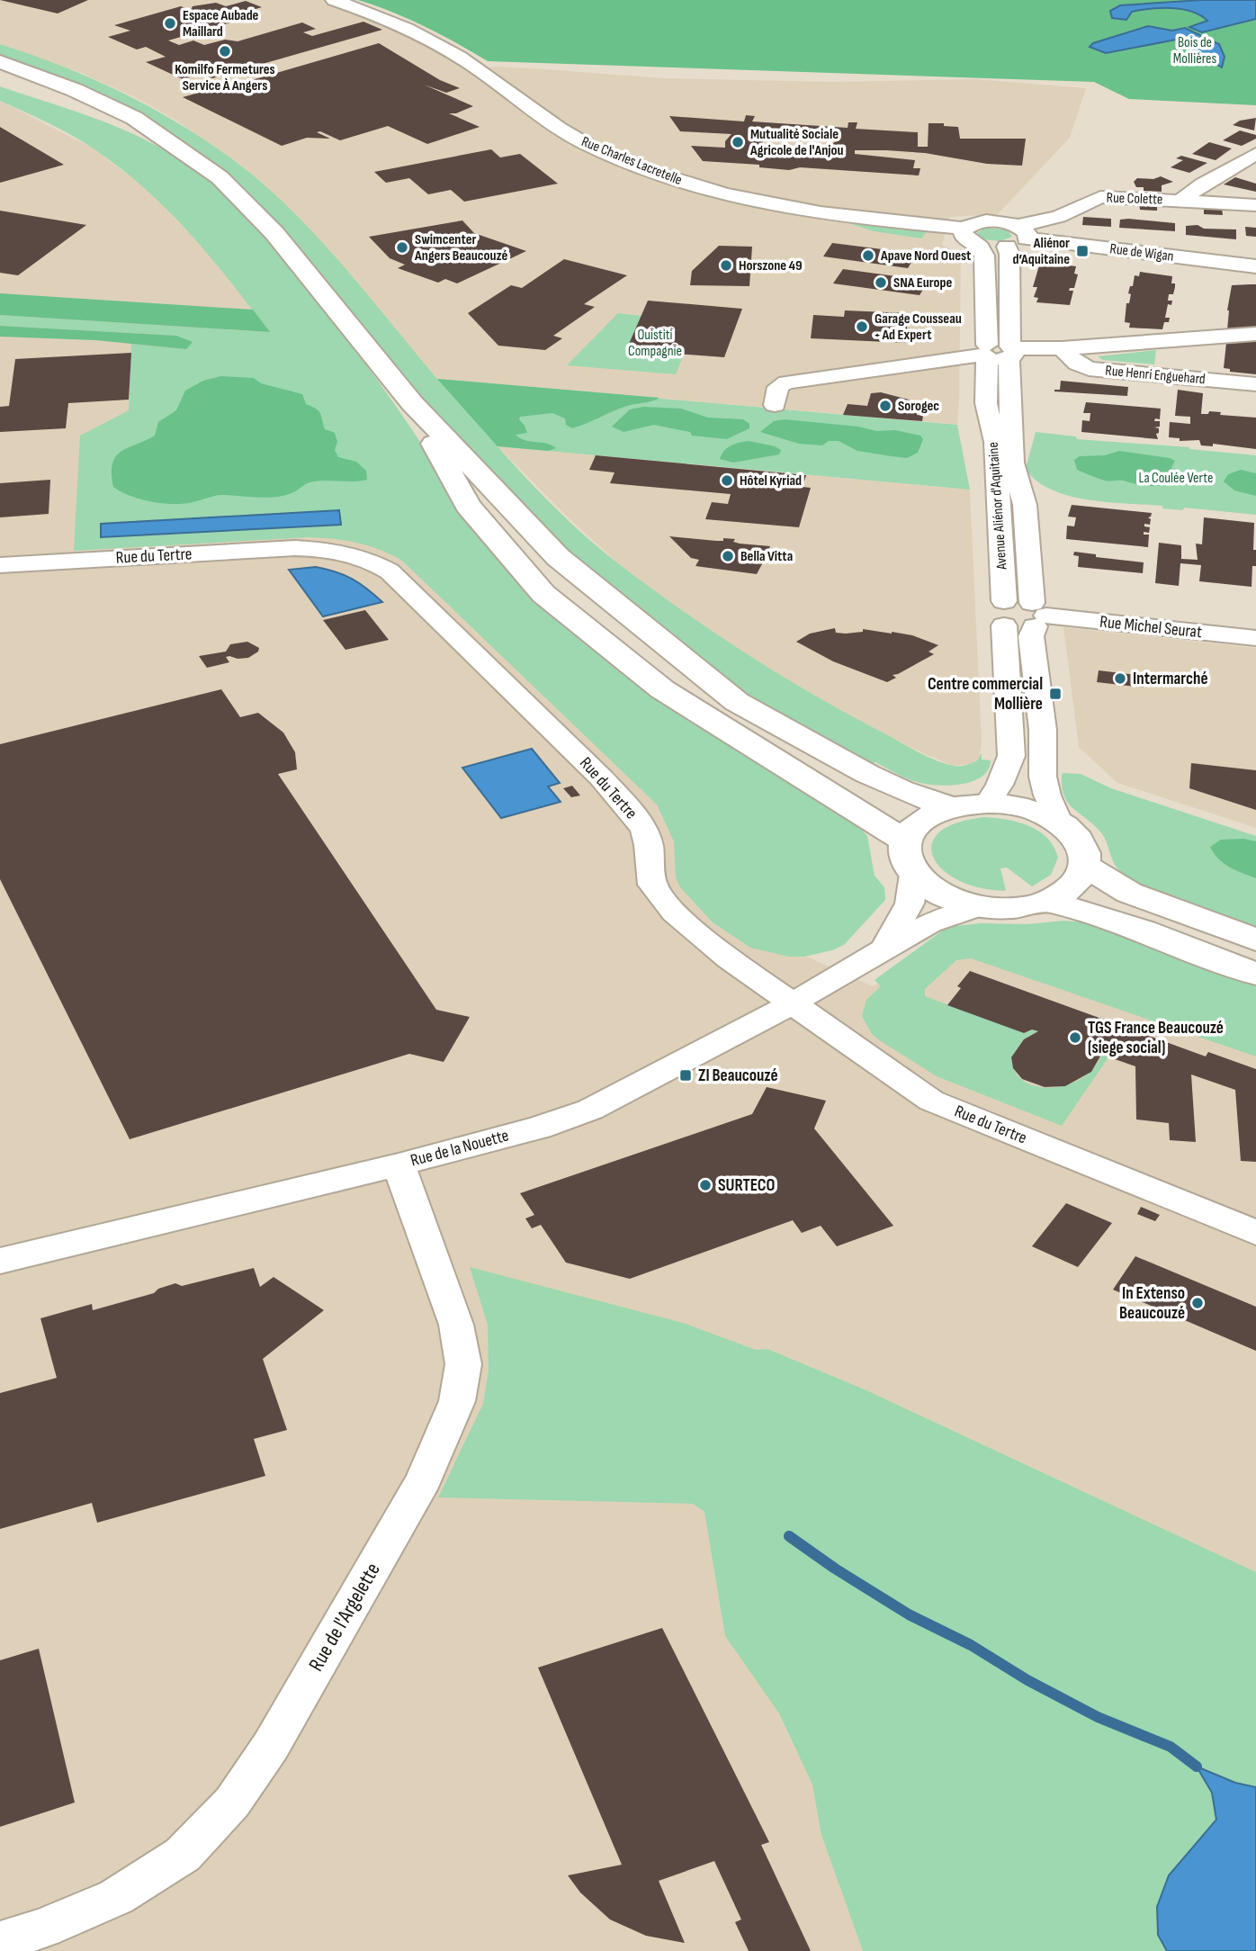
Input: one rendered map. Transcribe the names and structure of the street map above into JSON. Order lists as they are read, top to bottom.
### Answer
{
  "streets": {
    "street": [
      "Rue Charles Lacretelle",
      "Rue Colette",
      "Rue de Wigan",
      "Rue Henri Enguehard",
      "Avenue Aliénor d'Aquitaine",
      "Rue du Tertre",
      "Rue Michel Seurat",
      "Rue de la Nouette",
      "Rue de l'Argelette"
    ]
  },
  "crossings": [
    ["Rue Charles Lacretelle", "Avenue Aliénor d'Aquitaine"],
    ["Rue Colette", "Rue de Wigan"],
    ["Rue Henri Enguehard", "Avenue Aliénor d'Aquitaine"],
    ["Avenue Aliénor d'Aquitaine", "Rue Michel Seurat"],
    ["Avenue Aliénor d'Aquitaine", "Rue de la Nouette"],
    ["Rue du Tertre", "Rue de la Nouette"],
    ["Rue de la Nouette", "Rue de l'Argelette"]
  ],
  "parks": ["Bois de Mollières", "Ouistiti Compagnie", "La Coulée Verte"],
  "places": {
    "other": [
      "Espace Aubade Maillard",
      "Komilfo Fermetures Service À Angers",
      "Mutualité Sociale Agricole de l'Anjou",
      "Swimcenter Angers Beaucouzé",
      "Apave Nord Ouest",
      "Horszone 49",
      "SNA Europe",
      "Garage Cousseau - Ad Expert",
      "Sorogec",
      "Hôtel Kyriad",
      "Bella Vitta",
      "Intermarché",
      "TGS France Beaucouzé (siege social)",
      "SURTECO",
      "In Extenso Beaucouzé"
    ],
    "transit": ["Aliénor d’Aquitaine", "Centre commercial Mollière", "ZI Beaucouzé"]
  }
}
